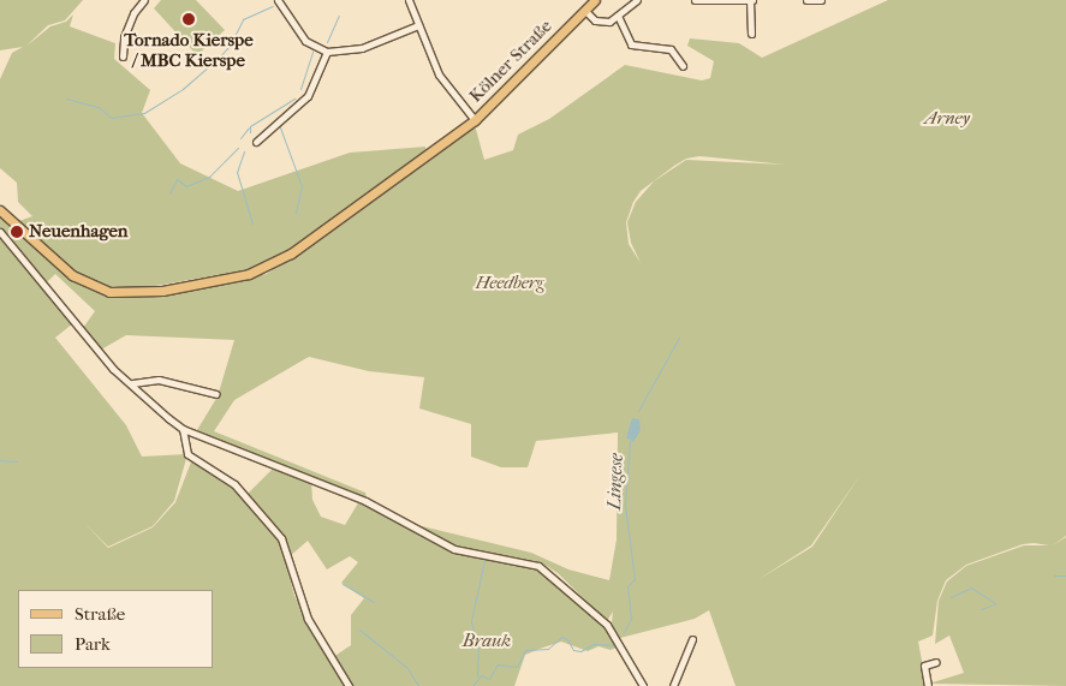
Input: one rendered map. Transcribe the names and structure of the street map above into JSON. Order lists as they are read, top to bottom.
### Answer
{
  "streets": {
    "main road": ["Kölner Straße"]
  },
  "water": ["Lingese"],
  "parks": ["Arney", "Heedberg", "Brauk"],
  "places": ["Tornado Kierspe / MBC Kierspe", "Neuenhagen"],
  "legend": ["Straße", "Park"]
}
